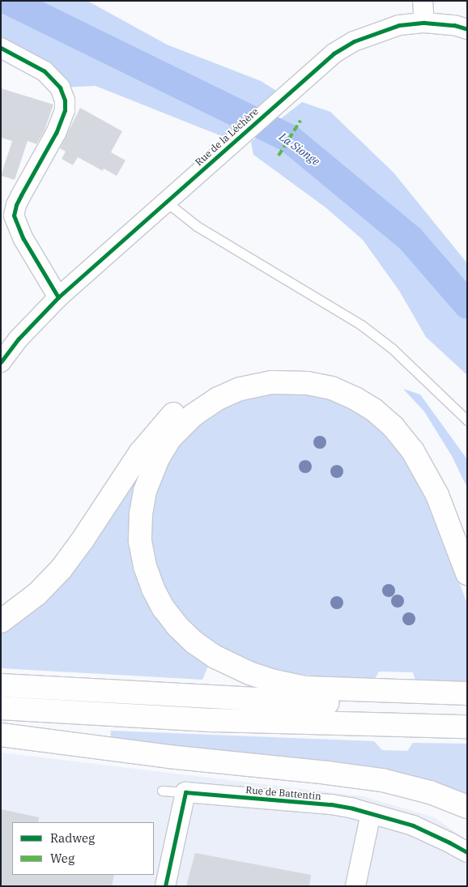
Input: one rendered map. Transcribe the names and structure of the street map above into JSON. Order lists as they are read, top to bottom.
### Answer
{
  "streets": {
    "street": ["Rue de la Léchère", "Rue de Battentin"]
  },
  "water": ["La Sionge"],
  "legend": ["Radweg", "Weg"]
}
